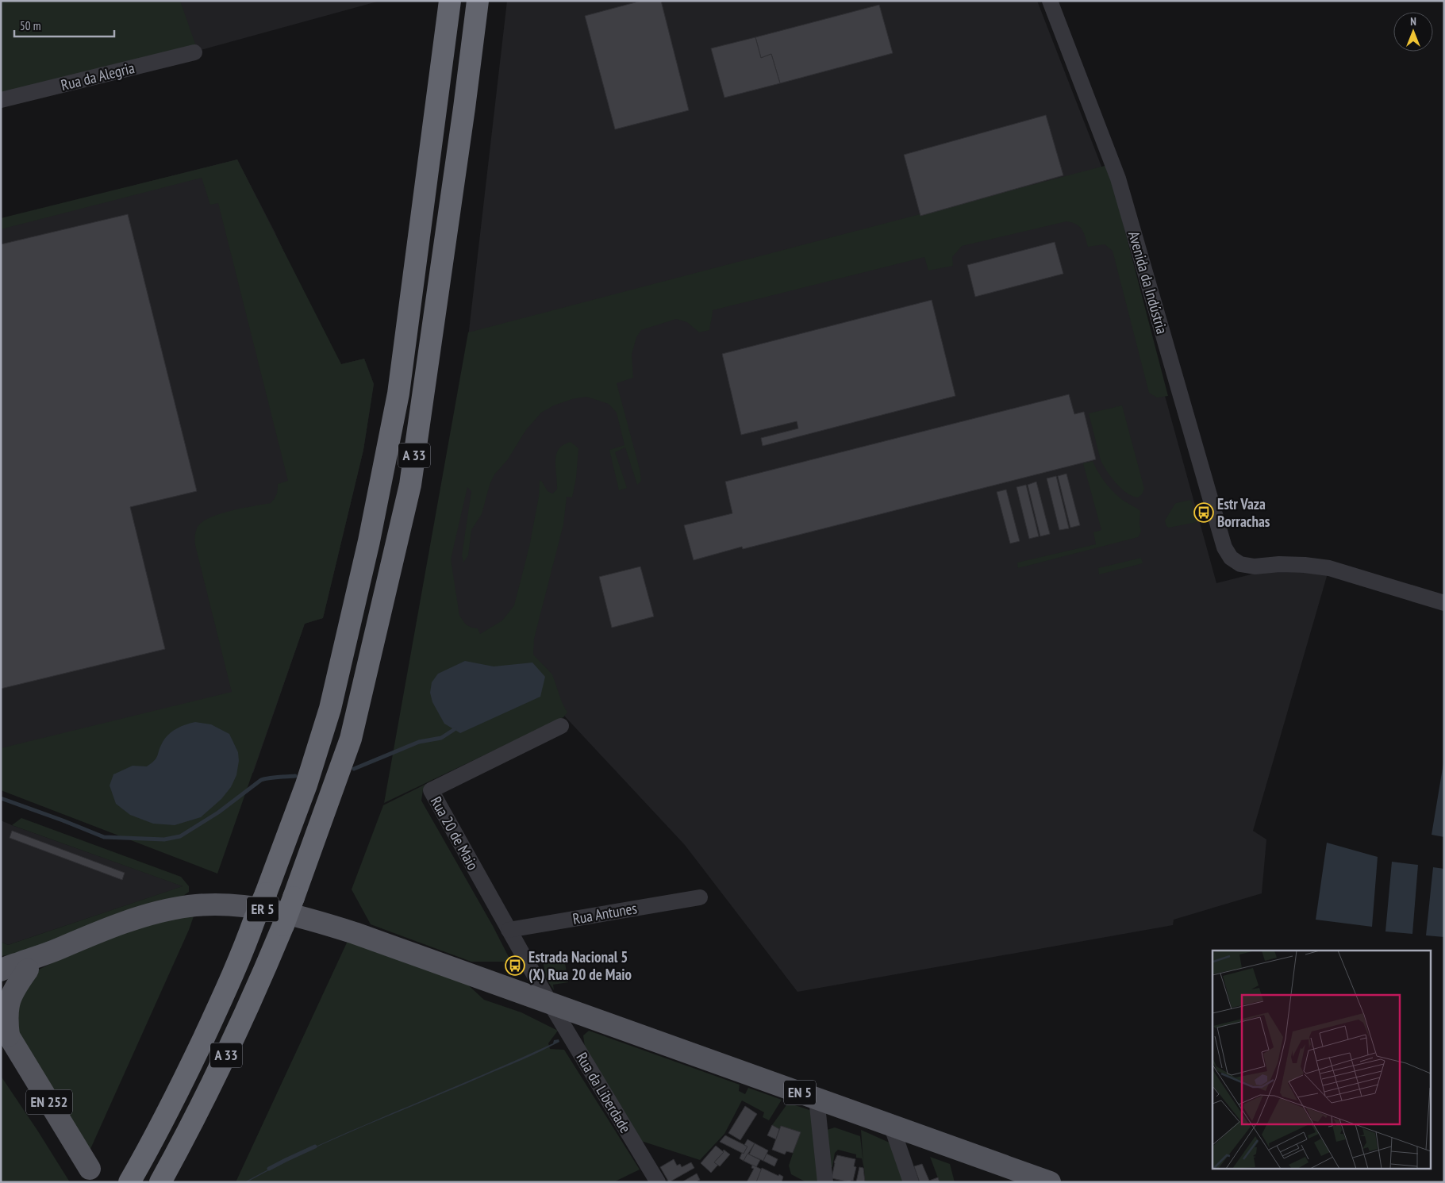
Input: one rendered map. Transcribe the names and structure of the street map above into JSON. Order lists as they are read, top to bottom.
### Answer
{
  "streets": {
    "highway": ["A 33"],
    "main road": ["ER 5", "EN 5", "EN 252"],
    "street": [
      "Rua da Alegria",
      "Avenida da Indústria",
      "Rua 20 de Maio",
      "Rua Antunes",
      "Rua da Liberdade"
    ]
  },
  "crossings": [
    ["Rua 20 de Maio", "ER 5"],
    ["Rua 20 de Maio", "Rua Antunes"],
    ["Rua 20 de Maio", "Rua da Liberdade"],
    ["Rua 20 de Maio", "EN 5"],
    ["ER 5", "Rua da Liberdade"],
    ["ER 5", "EN 5"],
    ["Rua da Liberdade", "EN 5"]
  ],
  "places": {
    "bus stop": ["Estr Vaza Borrachas", "Estrada Nacional 5 (X) Rua 20 de Maio"]
  },
  "scale_bar": "50 m",
  "north": "top"
}
